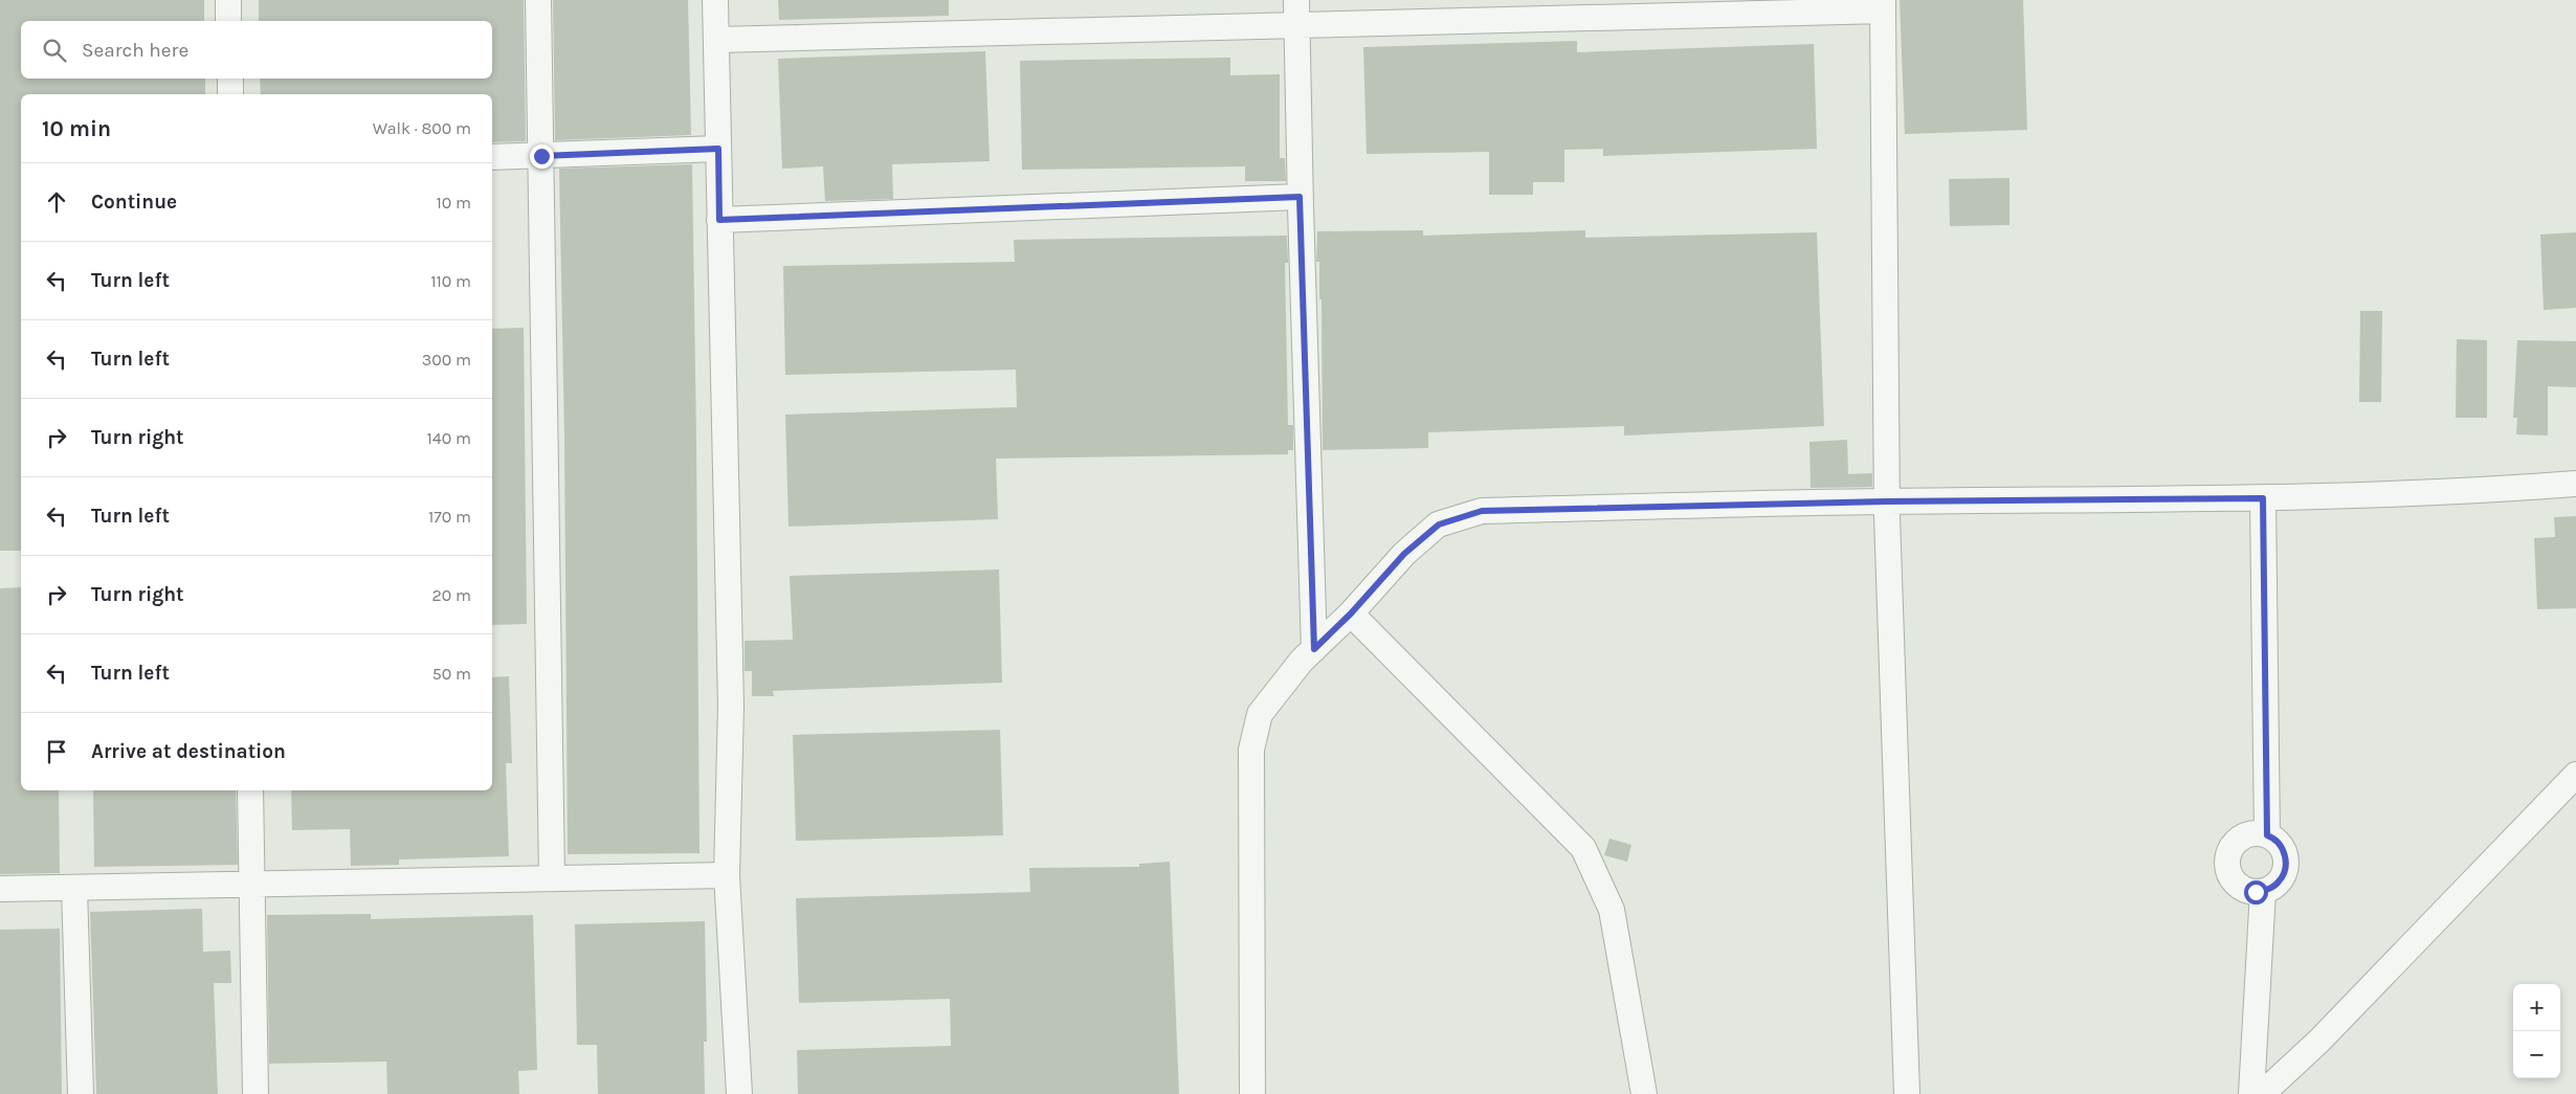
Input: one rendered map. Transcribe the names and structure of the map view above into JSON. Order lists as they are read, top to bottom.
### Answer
{
  "page": {
    "search": "Search here",
    "heading": ["10 min", "Walk · 800 m"],
    "list": [
      ["Continue", "10 m"],
      ["Turn left", "110 m"],
      ["Turn left", "300 m"],
      ["Turn right", "140 m"],
      ["Turn left", "170 m"],
      ["Turn right", "20 m"],
      ["Turn left", "50 m"],
      "Arrive at destination"
    ],
    "map_buttons": ["+", "−"]
  }
}
